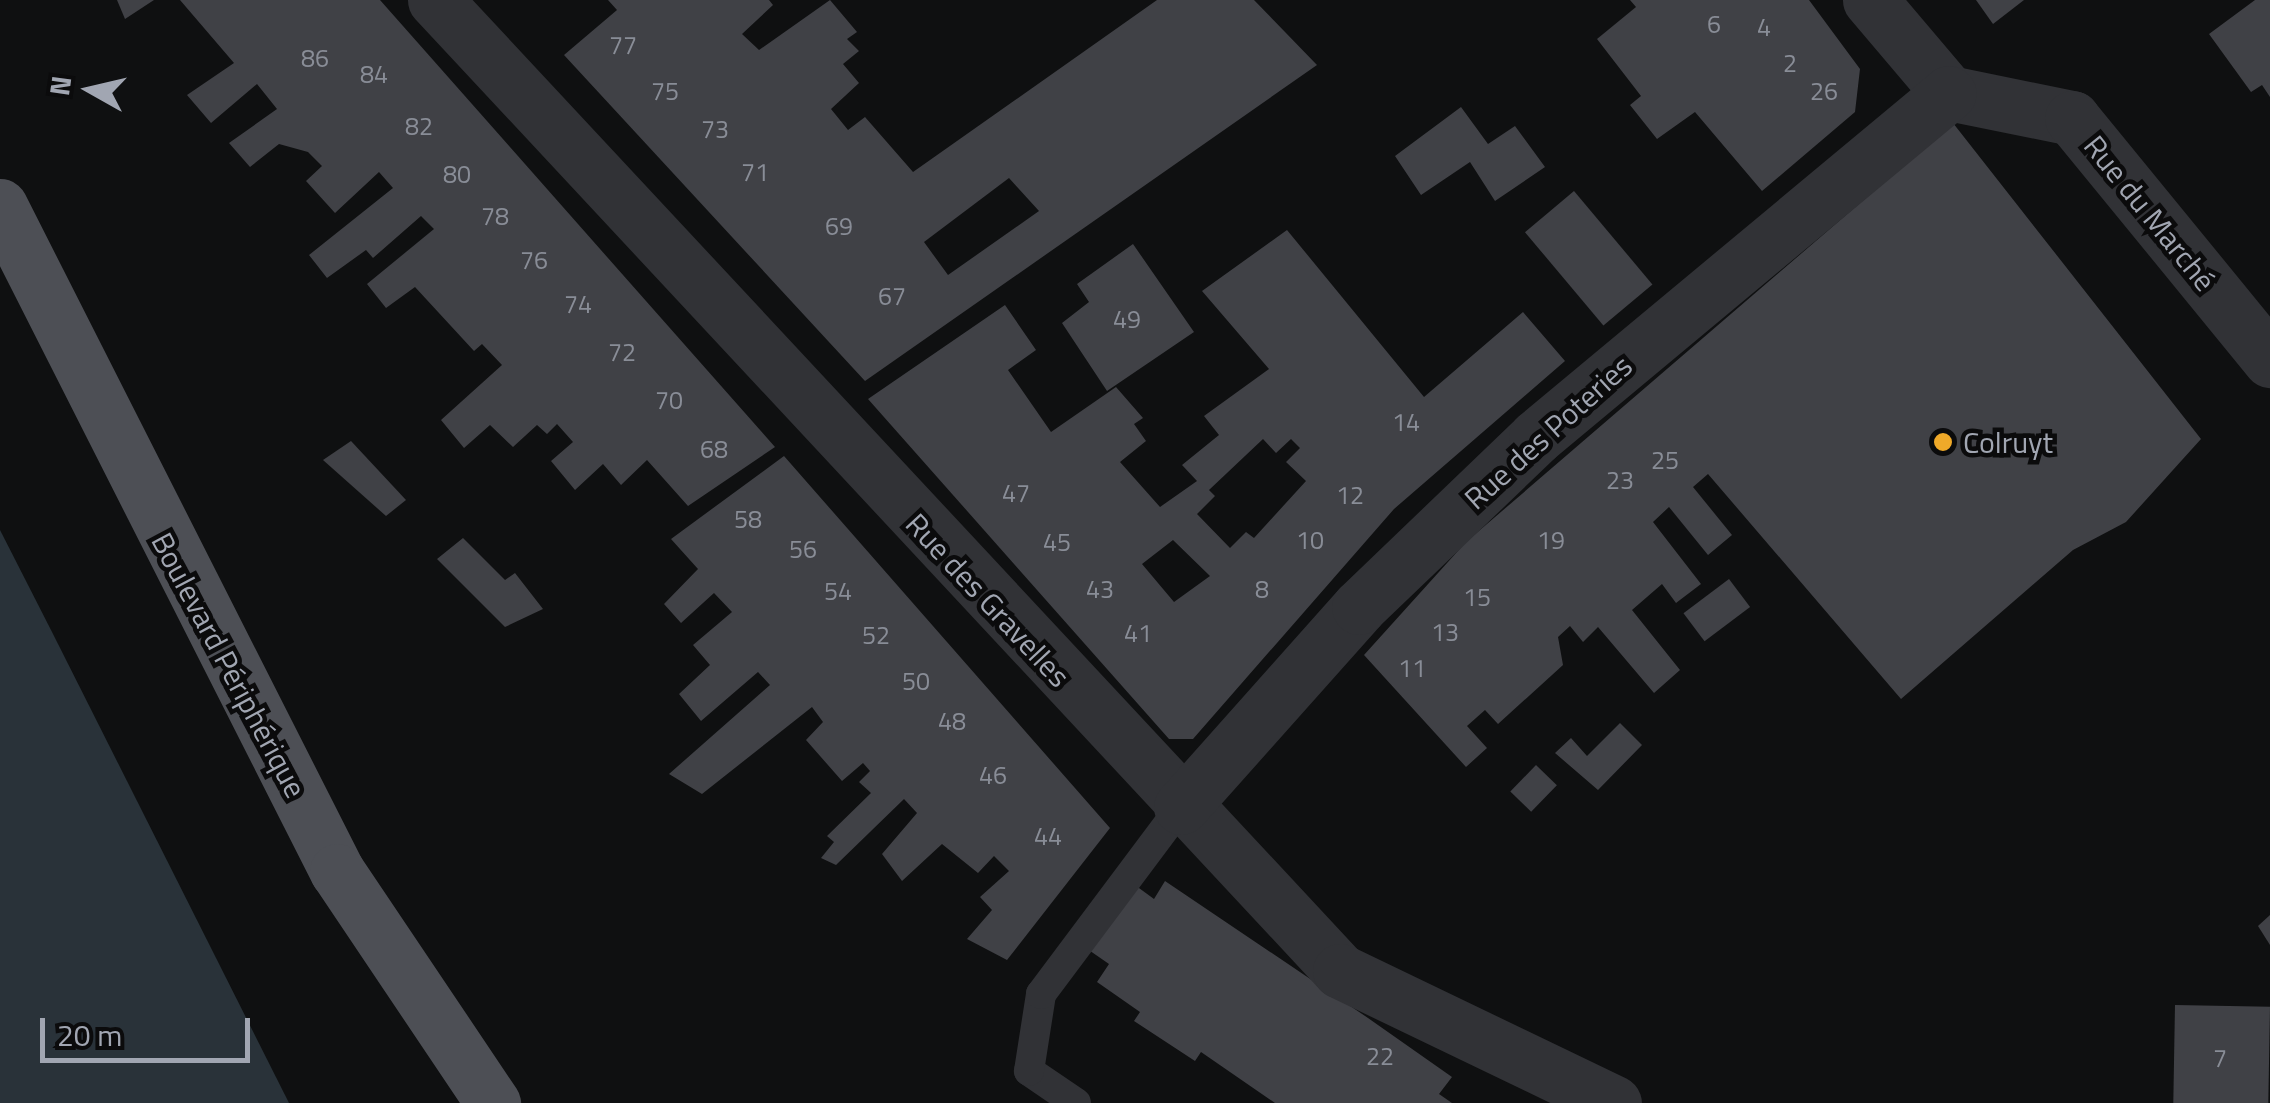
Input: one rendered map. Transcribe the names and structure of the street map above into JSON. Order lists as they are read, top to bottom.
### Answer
{
  "streets": {
    "main road": ["Boulevard Périphérique"],
    "street": ["Rue du Marché", "Rue des Poteries", "Rue des Gravelles"]
  },
  "crossings": [
    ["Rue du Marché", "Rue des Poteries"],
    ["Rue des Poteries", "Rue des Gravelles"]
  ],
  "places": ["Colruyt"],
  "house_numbers": [
    "6",
    "4",
    "77",
    "86",
    "2",
    "84",
    "75",
    "26",
    "82",
    "73",
    "71",
    "80",
    "78",
    "69",
    "76",
    "67",
    "74",
    "49",
    "72",
    "70",
    "14",
    "68",
    "25",
    "23",
    "47",
    "12",
    "58",
    "10",
    "19",
    "45",
    "56",
    "43",
    "8",
    "54",
    "15",
    "13",
    "41",
    "52",
    "11",
    "50",
    "48",
    "46",
    "44",
    "22",
    "7"
  ],
  "scale_bar": "20 m",
  "north": "left"
}
